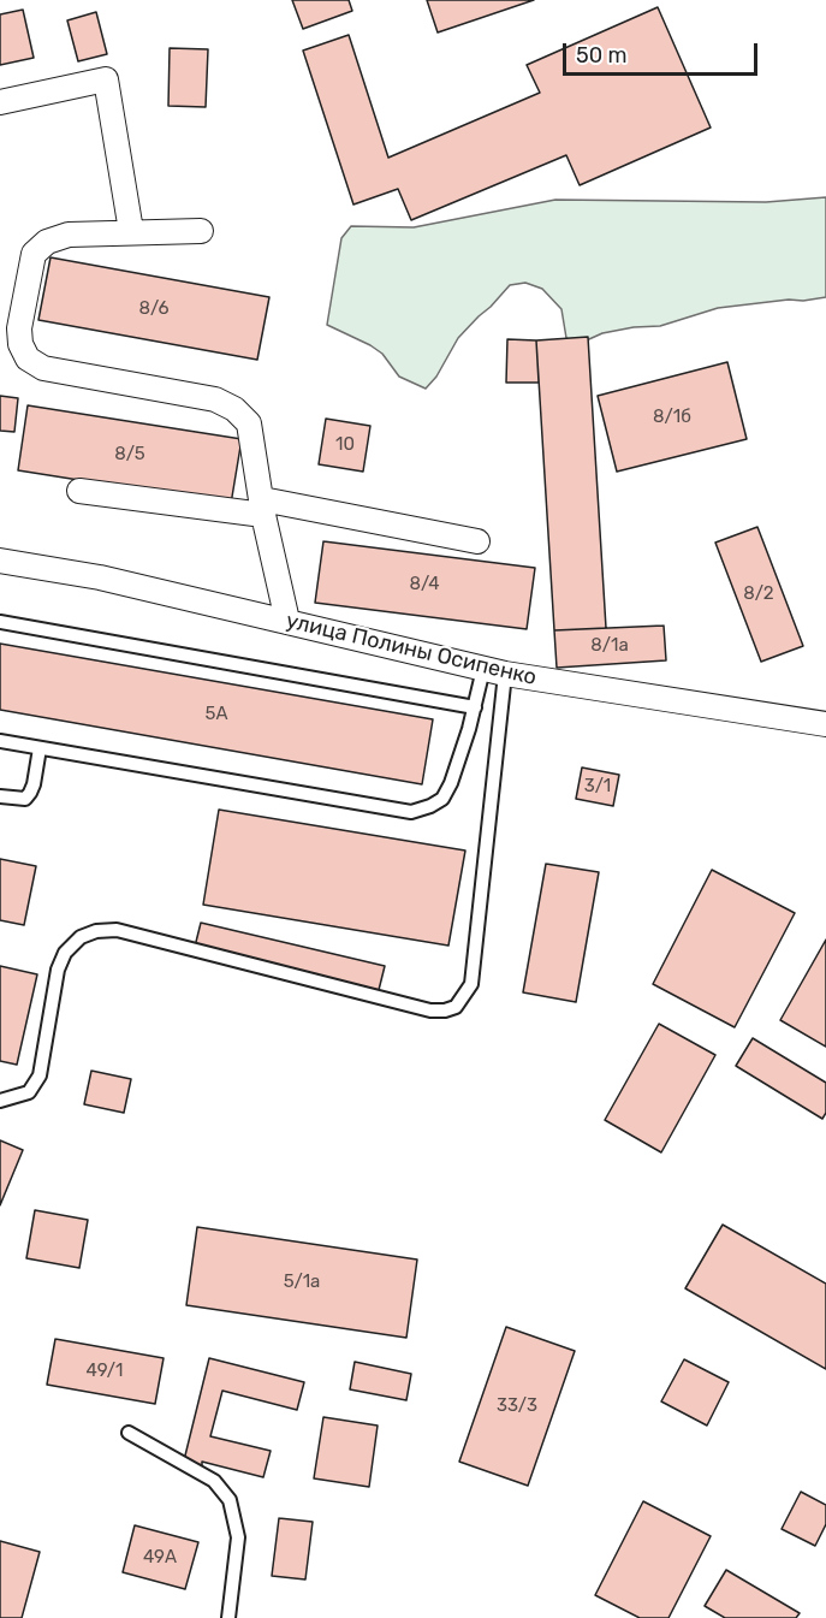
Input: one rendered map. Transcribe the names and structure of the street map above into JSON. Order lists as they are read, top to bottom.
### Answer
{
  "streets": {
    "street": ["улица Полины Осипенко"]
  },
  "house_numbers": [
    "8/6",
    "8/1б",
    "10",
    "8/5",
    "8/4",
    "8/2",
    "8/1а",
    "5А",
    "3/1",
    "5/1а",
    "49/1",
    "33/3",
    "49А"
  ],
  "scale_bar": "50 m"
}
